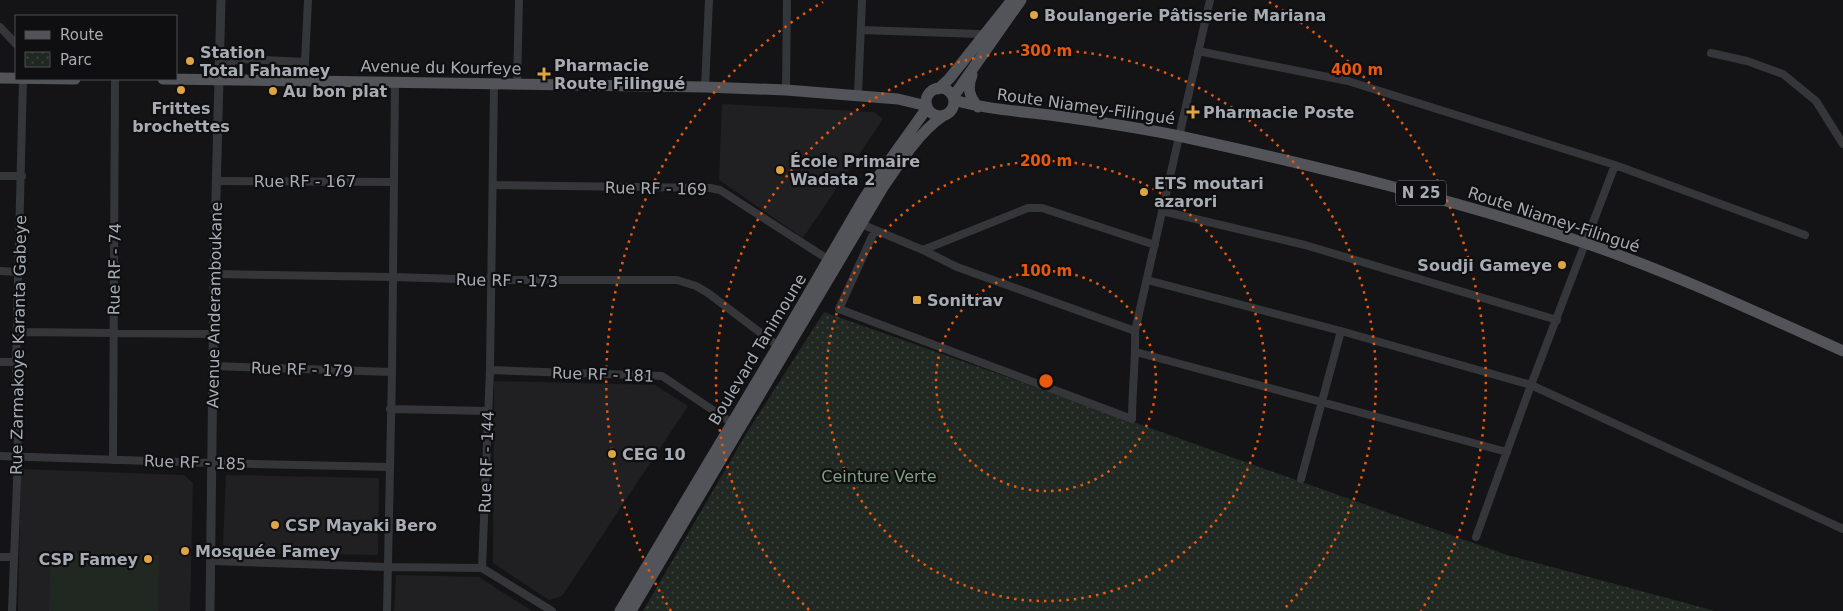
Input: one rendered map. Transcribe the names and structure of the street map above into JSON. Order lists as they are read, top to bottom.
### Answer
{
  "streets": {
    "main road": [
      "Avenue du Kourfeye",
      "Route Niamey-Filingué",
      "N 25",
      "Boulevard Tanimoune"
    ],
    "street": [
      "Rue RF - 167",
      "Rue RF - 169",
      "Rue RF - 74",
      "Rue RF - 173",
      "Avenue Anderamboukane",
      "Rue Zarmakoye Karanta Gabeye",
      "Rue RF - 179",
      "Rue RF - 181",
      "Rue RF - 185",
      "Rue RF - 144"
    ]
  },
  "crossings": [
    ["Avenue du Kourfeye", "Route Niamey-Filingué"],
    ["Avenue du Kourfeye", "Avenue Anderamboukane"],
    ["Avenue du Kourfeye", "Boulevard Tanimoune"],
    ["Avenue du Kourfeye", "Rue RF - 144"],
    ["Route Niamey-Filingué", "Boulevard Tanimoune"],
    ["Rue RF - 167", "Avenue Anderamboukane"],
    ["Rue RF - 169", "Boulevard Tanimoune"],
    ["Rue RF - 169", "Rue RF - 144"],
    ["Rue RF - 74", "Rue RF - 185"],
    ["Rue RF - 173", "Avenue Anderamboukane"],
    ["Rue RF - 173", "Boulevard Tanimoune"],
    ["Rue RF - 173", "Rue RF - 144"],
    ["Avenue Anderamboukane", "Rue RF - 179"],
    ["Avenue Anderamboukane", "Rue RF - 185"],
    ["Rue Zarmakoye Karanta Gabeye", "Rue RF - 185"],
    ["Boulevard Tanimoune", "Rue RF - 181"],
    ["Rue RF - 181", "Rue RF - 144"]
  ],
  "parks": ["Ceinture Verte"],
  "places": {
    "other": [
      "Boulangerie Pâtisserie Mariana",
      "Station Total Fahamey",
      "Frittes brochettes",
      "Au bon plat",
      "École Primaire Wadata 2",
      "ETS moutari azarori",
      "Soudji Gameye",
      "CEG 10",
      "CSP Mayaki Bero",
      "Mosquée Famey",
      "CSP Famey"
    ],
    "health": ["Pharmacie Route Filingué", "Pharmacie Poste"],
    "transit": ["Sonitrav"]
  },
  "legend": ["Route", "Parc"],
  "rings": [
    "300 m",
    "400 m",
    "200 m",
    "100 m"
  ]
}
